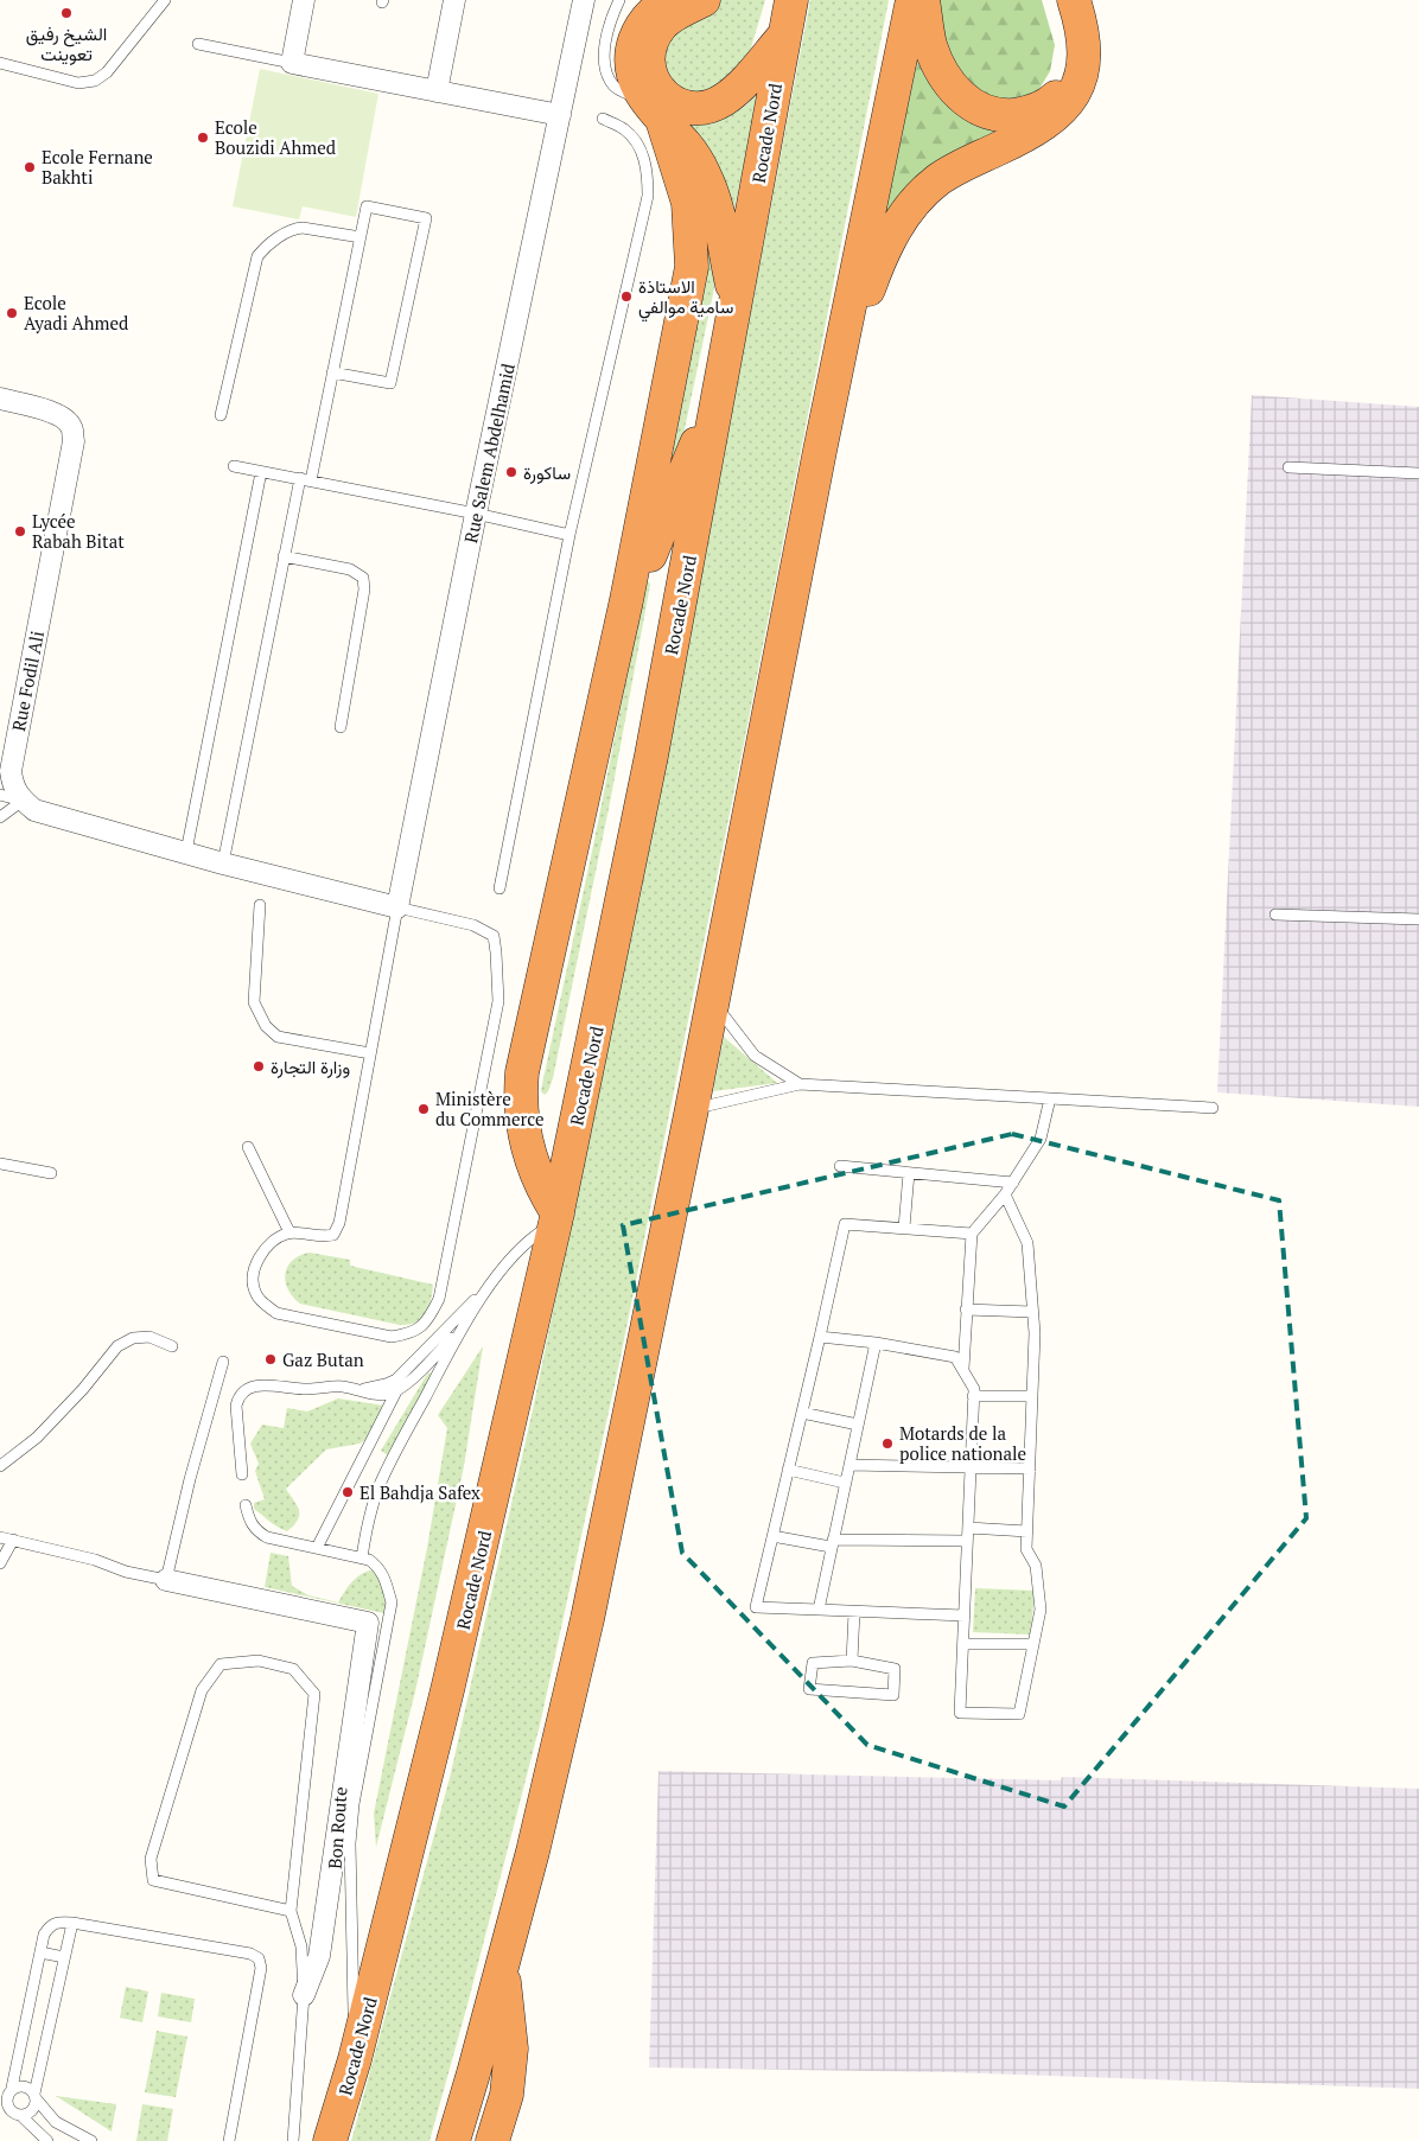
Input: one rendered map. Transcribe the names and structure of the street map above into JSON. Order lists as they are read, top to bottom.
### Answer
{
  "streets": {
    "highway": ["Rocade Nord"],
    "street": ["Rue Salem Abdelhamid", "Rue Fodil Ali"],
    "lane": ["Bon Route"]
  },
  "crossings": [
    ["Rocade Nord", "Bon Route"]
  ],
  "places": [
    "الشيخ رفيق تعوينت",
    "Ecole Bouzidi Ahmed",
    "Ecole Fernane Bakhti",
    "الاستاذة سامية موالفي",
    "Ecole Ayadi Ahmed",
    "ساكورة",
    "Lycée Rabah Bitat",
    "وزارة التجارة",
    "Ministère du Commerce",
    "Gaz Butan",
    "Motards de la police nationale",
    "El Bahdja Safex"
  ]
}
